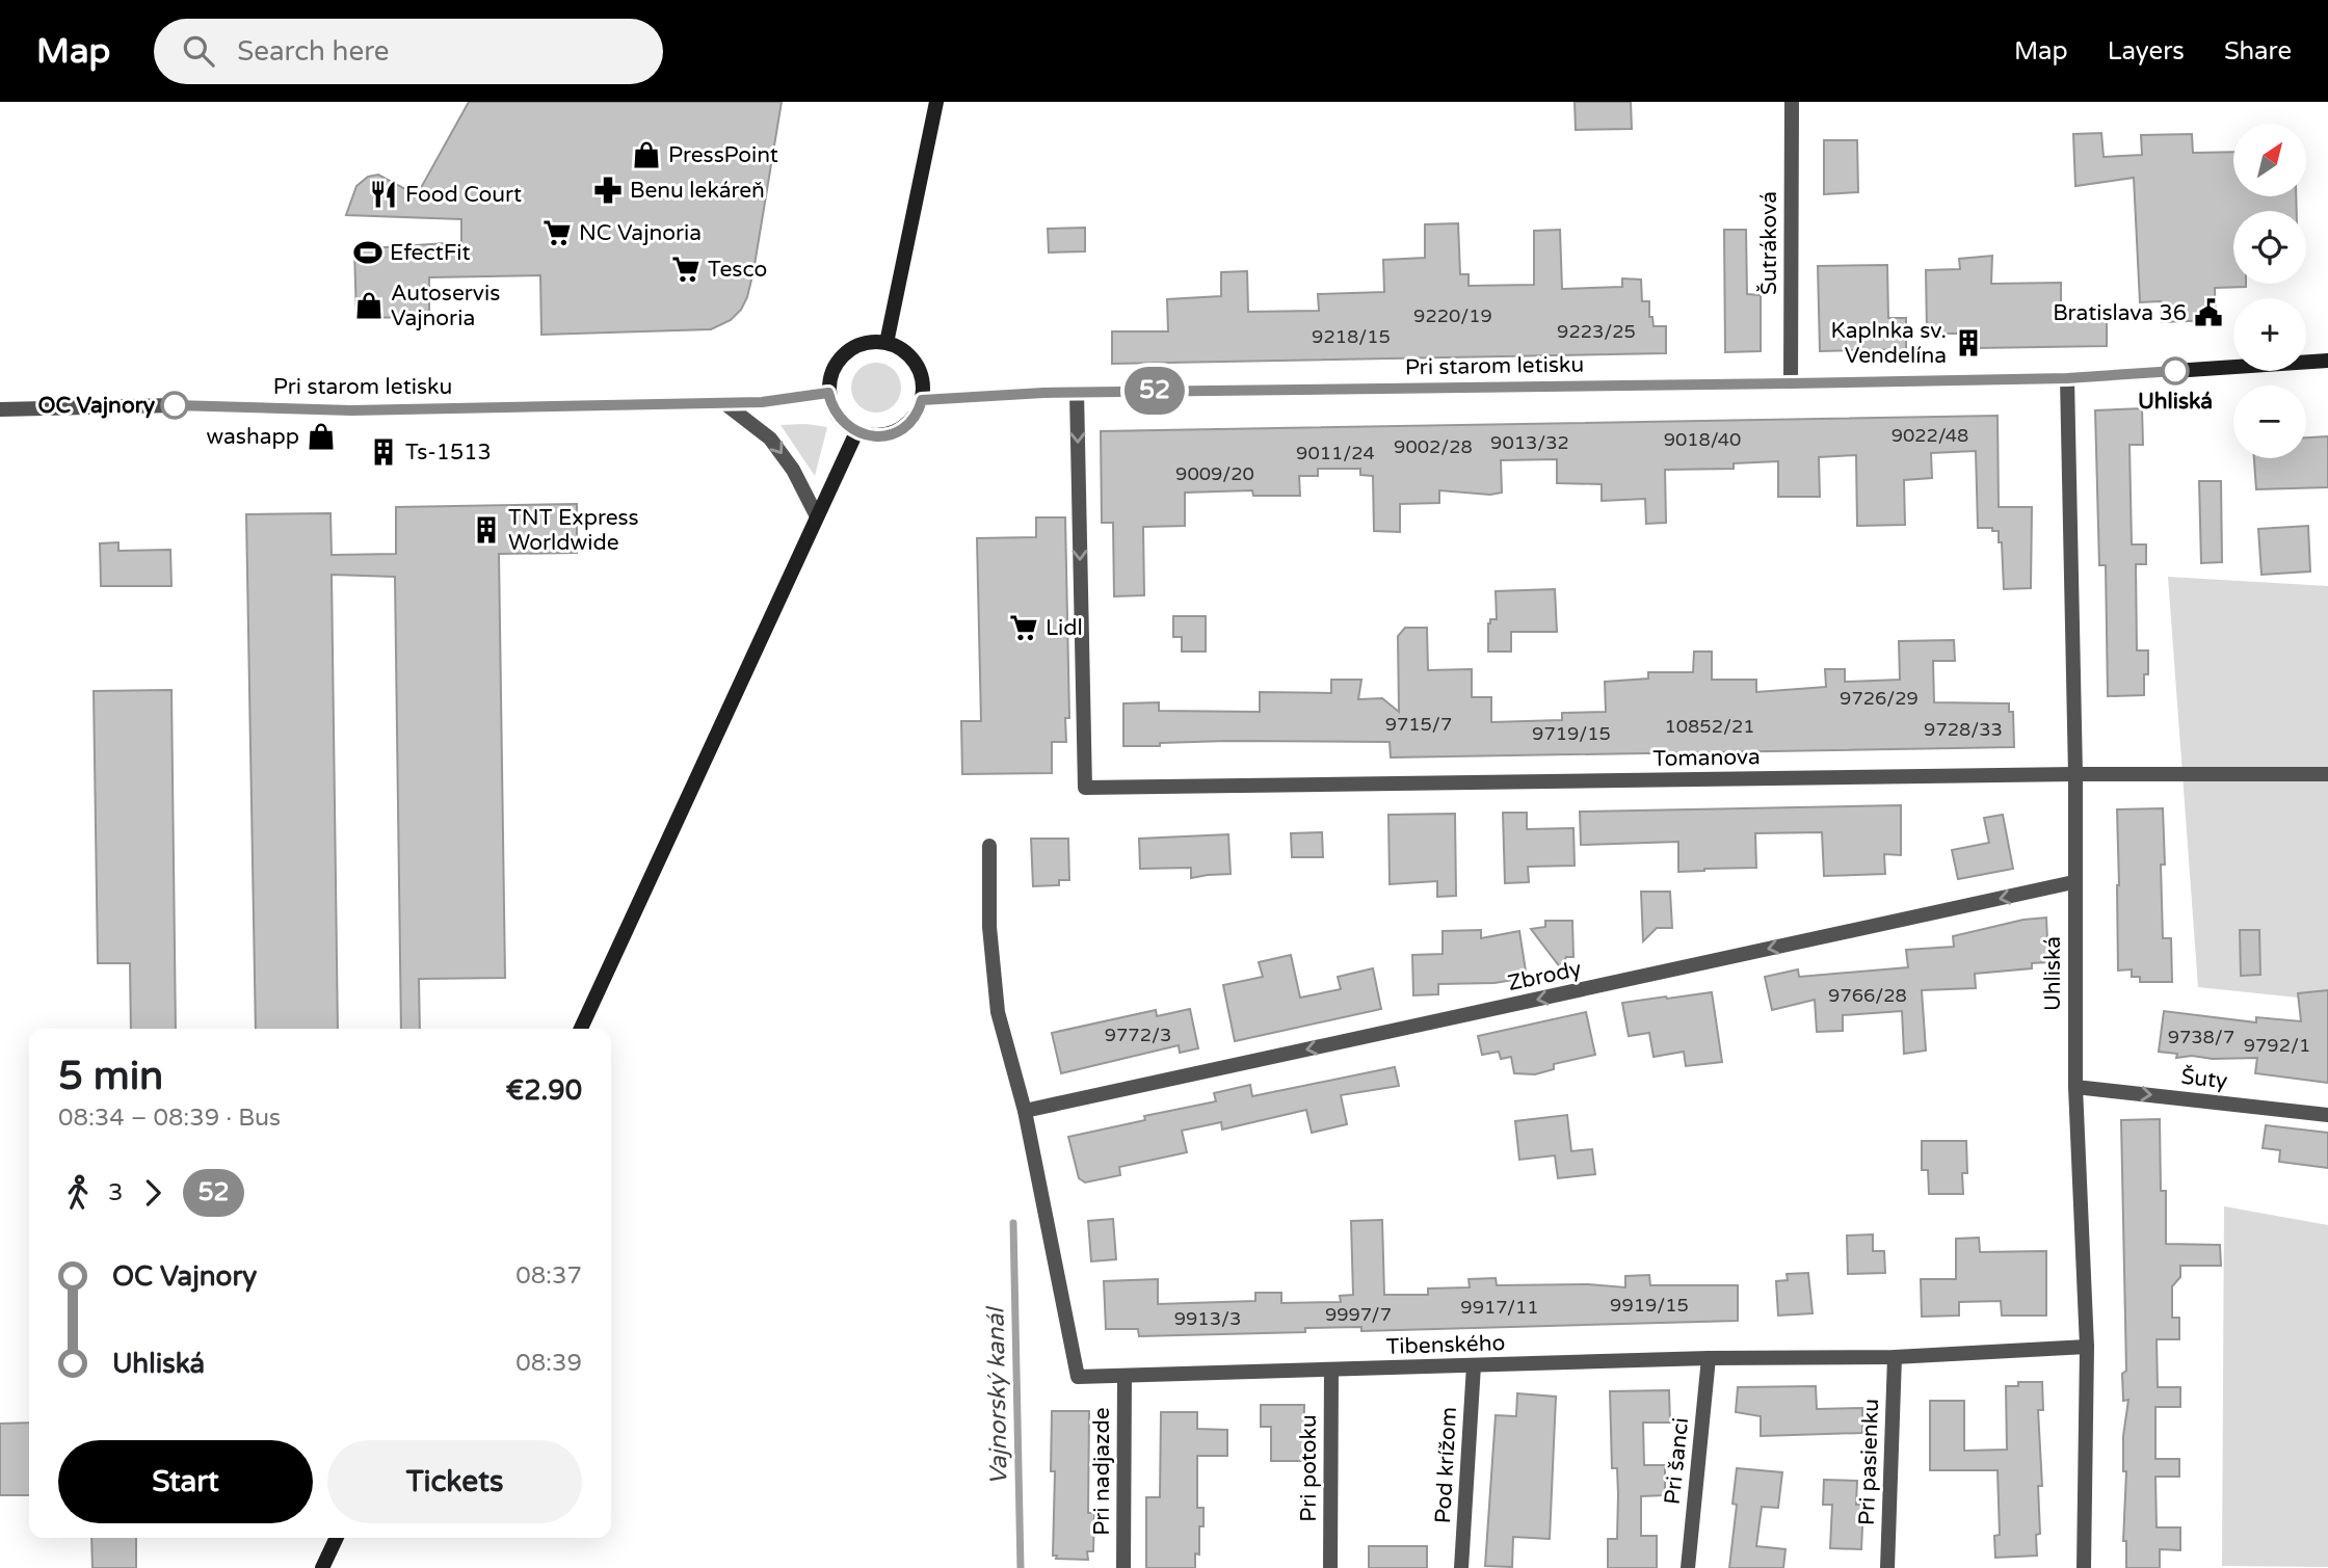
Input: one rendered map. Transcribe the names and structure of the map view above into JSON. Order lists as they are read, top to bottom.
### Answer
{
  "streets": {
    "street": [
      "Šutráková",
      "Pri starom letisku",
      "Tomanova",
      "Uhliská",
      "Zbrody",
      "Šuty",
      "Tibenského",
      "Pri šanci",
      "Pri pasienku",
      "Pod krížom",
      "Pri potoku",
      "Pri nadjazde"
    ]
  },
  "crossings": [
    ["Šutráková", "Pri starom letisku"],
    ["Pri starom letisku", "Tomanova"],
    ["Pri starom letisku", "Uhliská"],
    ["Tomanova", "Uhliská"],
    ["Uhliská", "Zbrody"],
    ["Uhliská", "Šuty"],
    ["Uhliská", "Tibenského"],
    ["Zbrody", "Tibenského"],
    ["Tibenského", "Pri šanci"],
    ["Tibenského", "Pri pasienku"],
    ["Tibenského", "Pod krížom"],
    ["Tibenského", "Pri potoku"],
    ["Tibenského", "Pri nadjazde"]
  ],
  "one_way": ["Zbrody", "Šuty"],
  "water": ["Vajnorský kanál"],
  "places": {
    "shop": ["PressPoint", "Autoservis Vajnoria", "washapp"],
    "pharmacy": ["Benu lekáreň"],
    "restaurant": ["Food Court"],
    "supermarket": ["NC Vajnoria", "Tesco", "Lidl"],
    "sports": ["EfectFit"],
    "public building": ["Bratislava 36"],
    "building": ["Kaplnka sv. Vendelína", "Ts-1513", "TNT Express Worldwide"],
    "other": ["Uhliská", "OC Vajnory"]
  },
  "lines": ["bus line 52"],
  "house_numbers": [
    "9220/19",
    "9223/25",
    "9218/15",
    "9022/48",
    "9018/40",
    "9013/32",
    "9002/28",
    "9011/24",
    "9009/20",
    "9726/29",
    "9715/7",
    "10852/21",
    "9728/33",
    "9719/15",
    "9766/28",
    "9772/3",
    "9738/7",
    "9792/1",
    "9919/15",
    "9917/11",
    "9997/7",
    "9913/3"
  ],
  "north": "top right",
  "page": {
    "header": "Map",
    "search": "Search here",
    "nav": ["Map", "Layers", "Share"],
    "on_map": "52",
    "map_buttons": ["+", "−"],
    "heading": ["5 min", "08:34 – 08:39 · Bus", "€2.90"],
    "legs": ["3", "52"],
    "list": [
      {
        "name": "OC Vajnory",
        "value": "08:37"
      },
      {
        "name": "Uhliská",
        "value": "08:39"
      }
    ],
    "buttons": ["Start", "Tickets"]
  }
}
